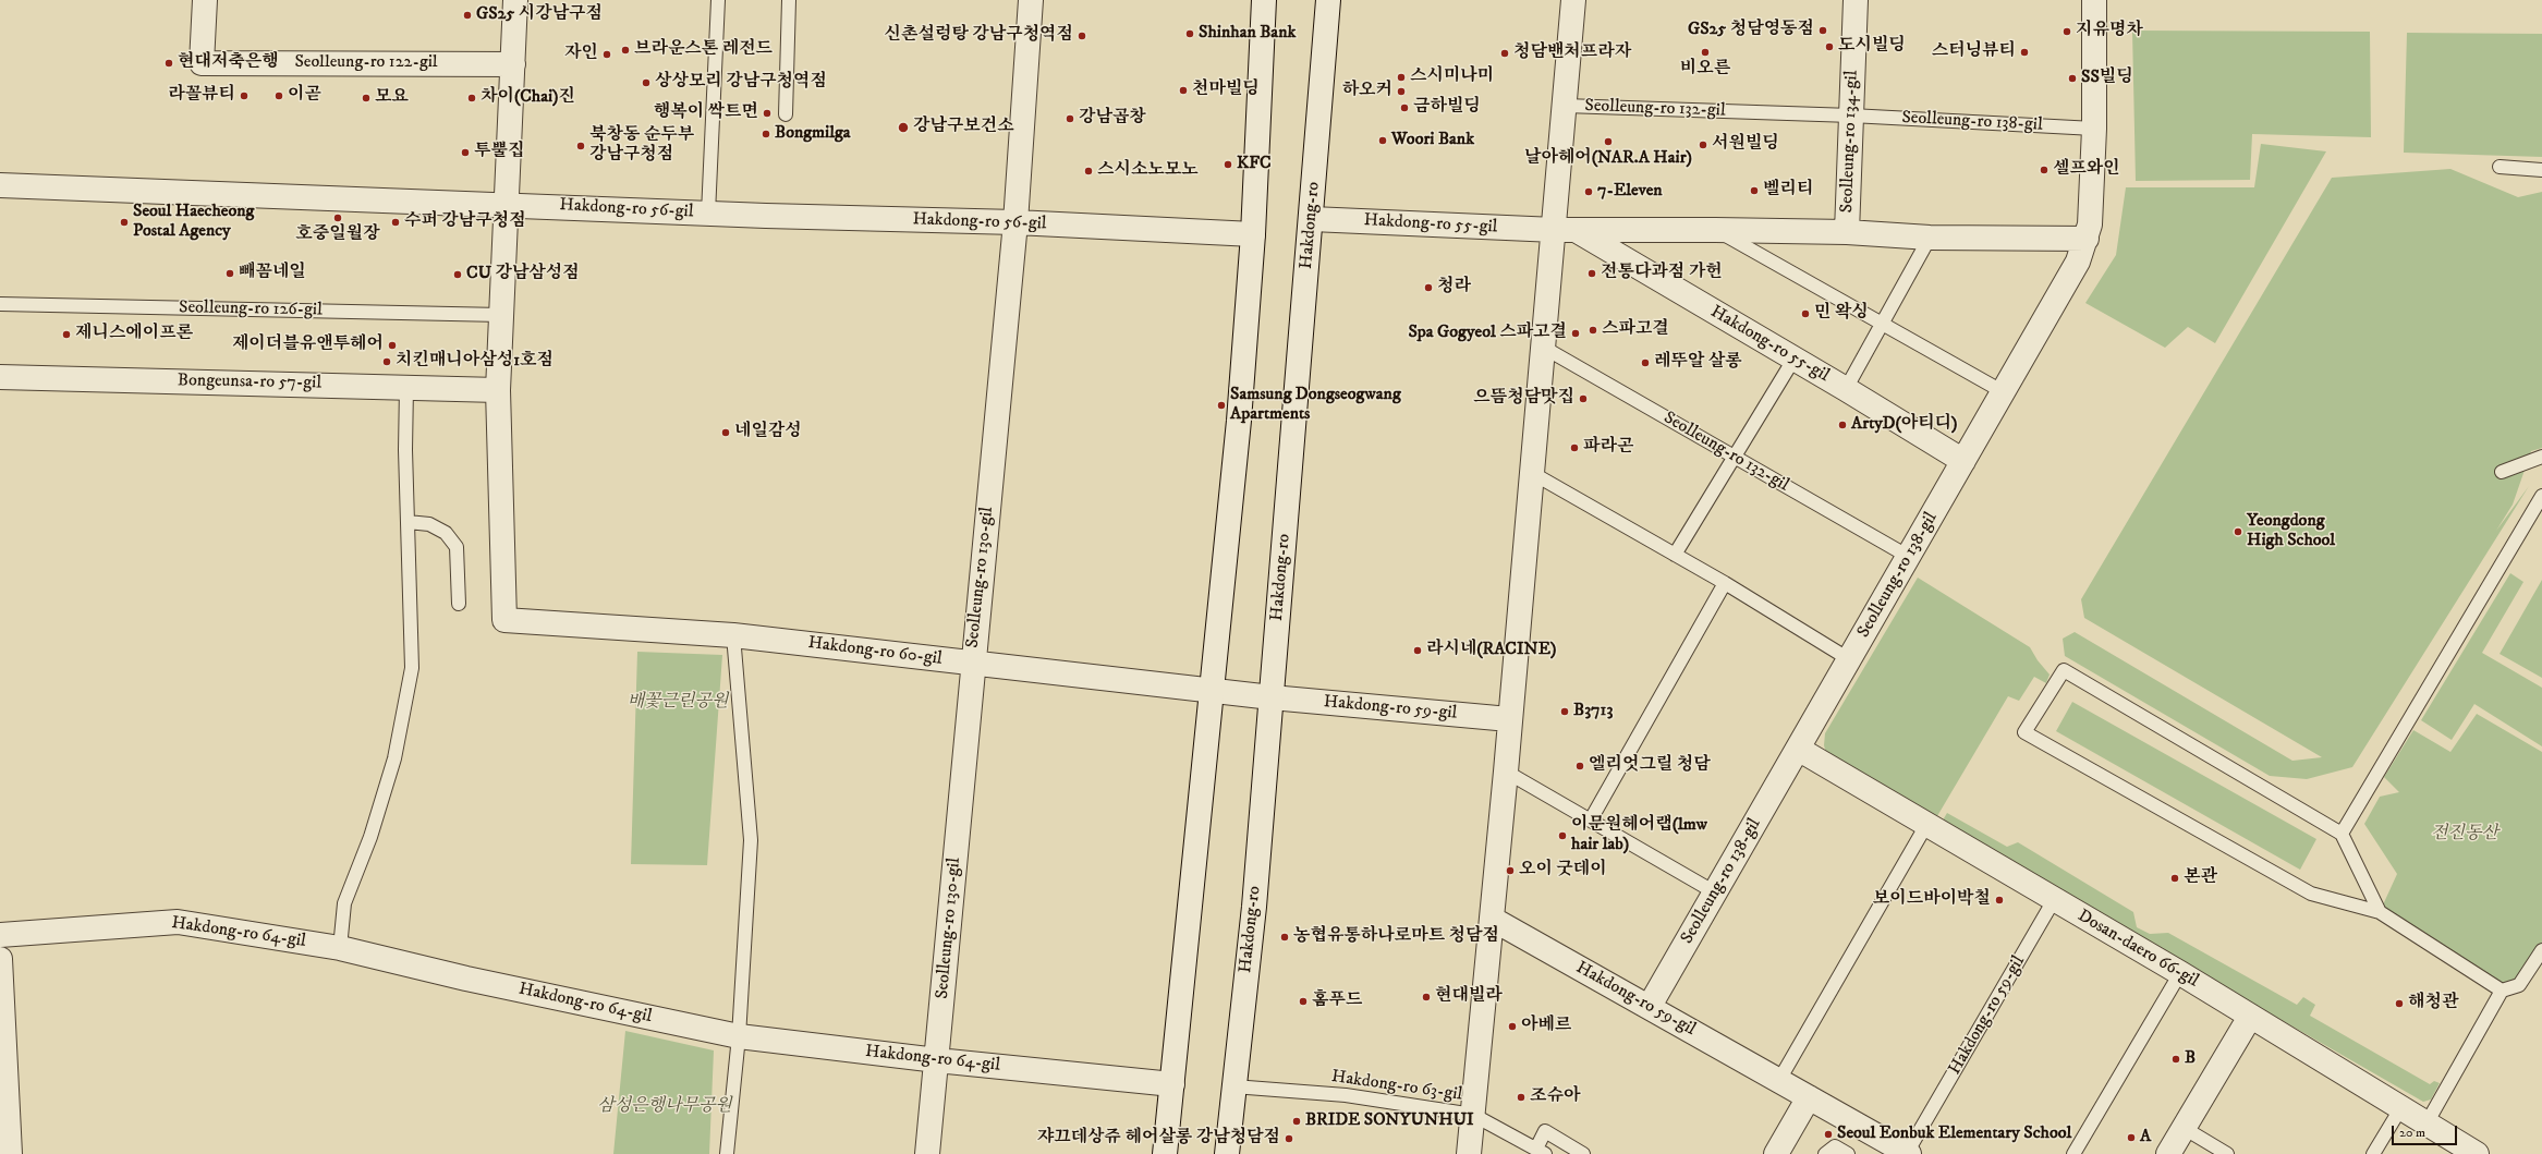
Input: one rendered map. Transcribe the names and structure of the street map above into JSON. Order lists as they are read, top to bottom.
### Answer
{
  "streets": {
    "street": [
      "Seolleung-ro 122-gil",
      "Seolleung-ro 132-gil",
      "Seolleung-ro 138-gil",
      "Seolleung-ro 134-gil",
      "Hakdong-ro 56-gil",
      "Hakdong-ro 55-gil",
      "Hakdong-ro",
      "Bongeunsa-ro 57-gil",
      "Seolleung-ro 130-gil",
      "Hakdong-ro 60-gil",
      "Hakdong-ro 59-gil",
      "Hakdong-ro 64-gil",
      "Dosan-daero 66-gil"
    ],
    "lane": ["Seolleung-ro 126-gil", "Hakdong-ro 63-gil"]
  },
  "crossings": [
    ["Seolleung-ro 132-gil", "Seolleung-ro 138-gil"],
    ["Seolleung-ro 132-gil", "Seolleung-ro 134-gil"],
    ["Seolleung-ro 132-gil", "Hakdong-ro 55-gil"],
    ["Seolleung-ro 132-gil", "Hakdong-ro 59-gil"],
    ["Seolleung-ro 132-gil", "Hakdong-ro 63-gil"],
    ["Seolleung-ro 138-gil", "Seolleung-ro 134-gil"],
    ["Seolleung-ro 138-gil", "Hakdong-ro 55-gil"],
    ["Seolleung-ro 138-gil", "Hakdong-ro 59-gil"],
    ["Seolleung-ro 138-gil", "Dosan-daero 66-gil"],
    ["Seolleung-ro 134-gil", "Hakdong-ro 55-gil"],
    ["Hakdong-ro 56-gil", "Seolleung-ro 130-gil"],
    ["Hakdong-ro 55-gil", "Hakdong-ro"],
    ["Hakdong-ro", "Hakdong-ro 60-gil"],
    ["Hakdong-ro", "Hakdong-ro 59-gil"],
    ["Hakdong-ro", "Hakdong-ro 63-gil"],
    ["Bongeunsa-ro 57-gil", "Hakdong-ro 60-gil"],
    ["Seolleung-ro 130-gil", "Hakdong-ro 60-gil"],
    ["Seolleung-ro 130-gil", "Hakdong-ro 64-gil"],
    ["Hakdong-ro 60-gil", "Hakdong-ro 59-gil"],
    ["Hakdong-ro 59-gil", "Dosan-daero 66-gil"]
  ],
  "parks": ["배꽃근린공원", "전진동산", "삼성은행나무공원"],
  "places": [
    "GS25 시강남구점",
    "GS25 청담영동점",
    "지유명차",
    "Shinhan Bank",
    "신촌설렁탕 강남구청역점",
    "도시빌딩",
    "브라운스톤 레전드",
    "비오른",
    "스터닝뷰티",
    "청담밴처프라자",
    "자인",
    "현대저축은행",
    "스시미나미",
    "SS빌딩",
    "상상모리 강남구청역점",
    "천마빌딩",
    "하오커",
    "라꼴뷰티",
    "이곧",
    "모요",
    "차이(Chai)진",
    "금하빌딩",
    "행복이 싹트면",
    "강남곱창",
    "강남구보건소",
    "Bongmilga",
    "Woori Bank",
    "날아헤어(NAR.A Hair)",
    "서원빌딩",
    "북창동 순두부 강남구청점",
    "투뿔집",
    "KFC",
    "셀프와인",
    "스시소노모노",
    "벨리티",
    "7-Eleven",
    "호중일월장",
    "Seoul Haecheong Postal Agency",
    "수퍼 강남구청점",
    "빼꼼네일",
    "전통다과점 가헌",
    "CU 강남삼성점",
    "청라",
    "민 왁싱",
    "스파고결",
    "Spa Gogyeol 스파고결",
    "제니스에이프론",
    "제이더블유앤투헤어",
    "치킨매니아삼성1호점",
    "레뚜알 살롱",
    "으뜸청담맛집",
    "Samsung Dongseogwang Apartments",
    "ArtyD(아티디)",
    "네일감성",
    "파라곤",
    "Yeongdong High School",
    "라시네(RACINE)",
    "B3713",
    "엘리엇그릴 청담",
    "이문원헤어랩(lmw hair lab)",
    "오이 굿데이",
    "본관",
    "보이드바이박철",
    "농협유통하나로마트 청담점",
    "현대빌라",
    "홈푸드",
    "해청관",
    "아베르",
    "B",
    "조슈아",
    "BRIDE SONYUNHUI",
    "Seoul Eonbuk Elementary School",
    "A",
    "쟈끄데상쥬 헤어살롱 강남청담점"
  ],
  "scale_bar": "20 m"
}
